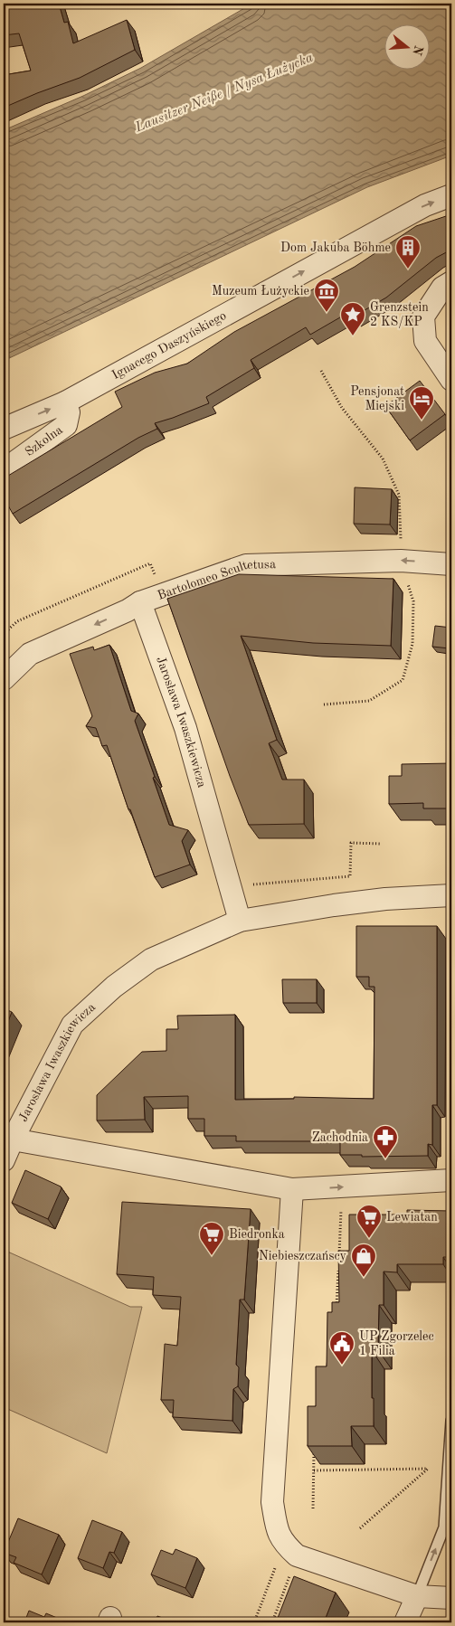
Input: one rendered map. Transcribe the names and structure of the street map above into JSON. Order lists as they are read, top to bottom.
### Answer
{
  "streets": {
    "street": [
      "Ignacego Daszyńskiego",
      "Szkolna",
      "Bartolomeo Scultetusa",
      "Jarosława Iwaszkiewicza"
    ]
  },
  "crossings": [
    ["Ignacego Daszyńskiego", "Szkolna"],
    ["Bartolomeo Scultetusa", "Jarosława Iwaszkiewicza"]
  ],
  "one_way": ["Ignacego Daszyńskiego", "Bartolomeo Scultetusa"],
  "water": ["Lausitzer Neiße / Nysa Łużycka"],
  "places": {
    "building": ["Dom Jakuba Böhme"],
    "museum": ["Muzeum Łużyckie"],
    "place": ["Grenzstein 2 KS/KP"],
    "hotel": ["Pensjonat Miejski"],
    "pharmacy": ["Zachodnia"],
    "supermarket": ["Lewiatan", "Biedronka"],
    "shop": ["Niebieszczańscy"],
    "public building": ["UP Zgorzelec 1 Filia"]
  },
  "north": "right"
}
